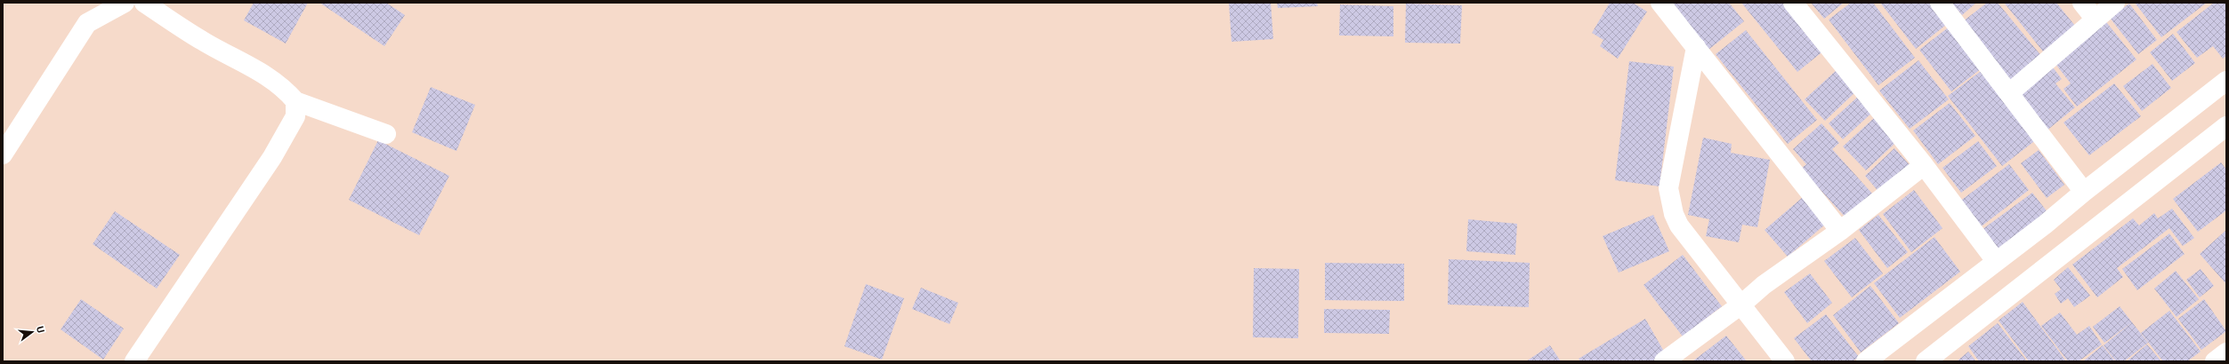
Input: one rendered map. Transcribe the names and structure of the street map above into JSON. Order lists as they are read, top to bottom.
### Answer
{
  "north": "right"
}
